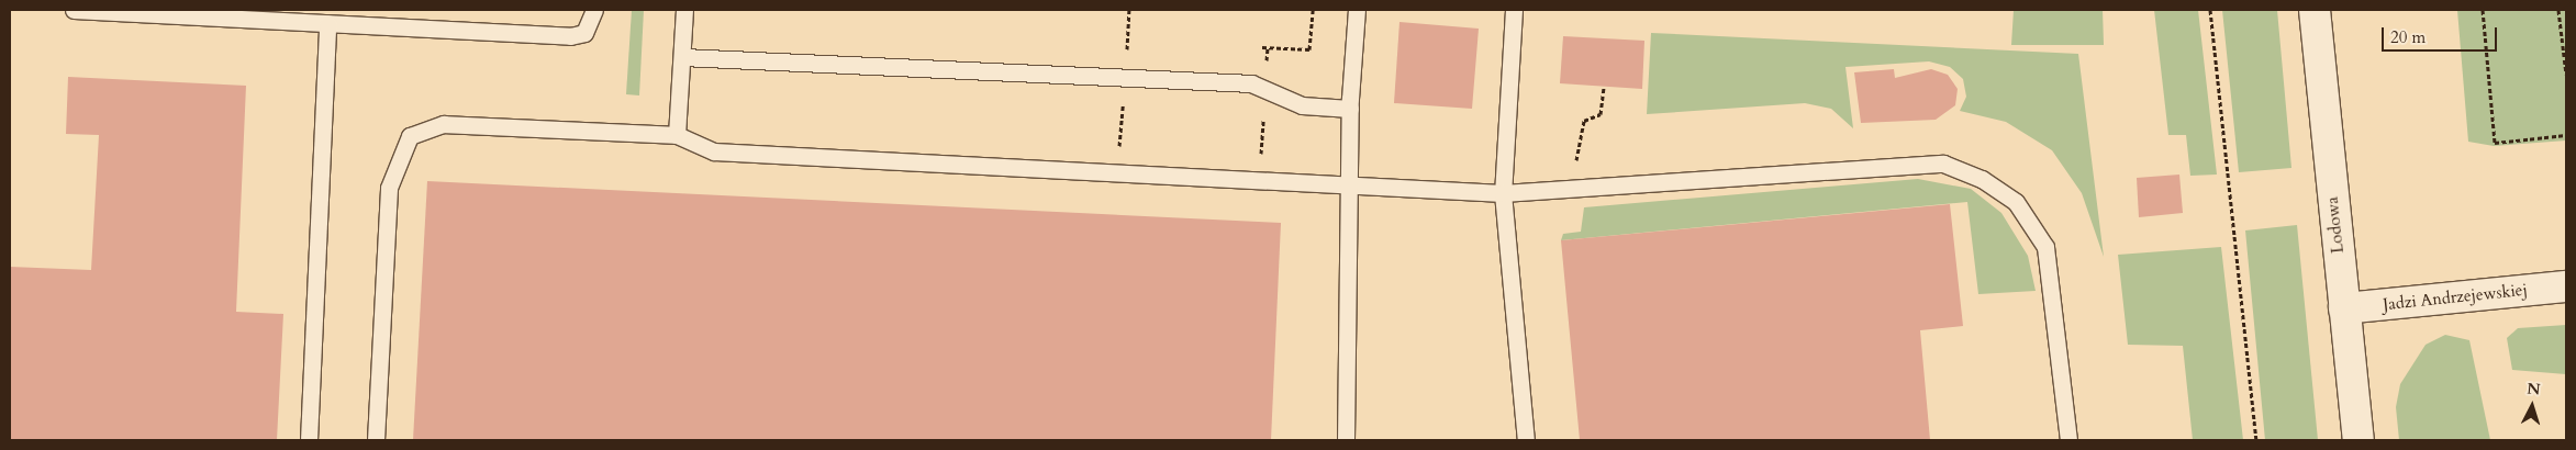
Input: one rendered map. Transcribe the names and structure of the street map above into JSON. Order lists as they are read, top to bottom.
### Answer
{
  "streets": {
    "street": ["Lodowa", "Jadzi Andrzejewskiej"]
  },
  "crossings": [
    ["Lodowa", "Jadzi Andrzejewskiej"]
  ],
  "scale_bar": "20 m",
  "north": "top"
}
